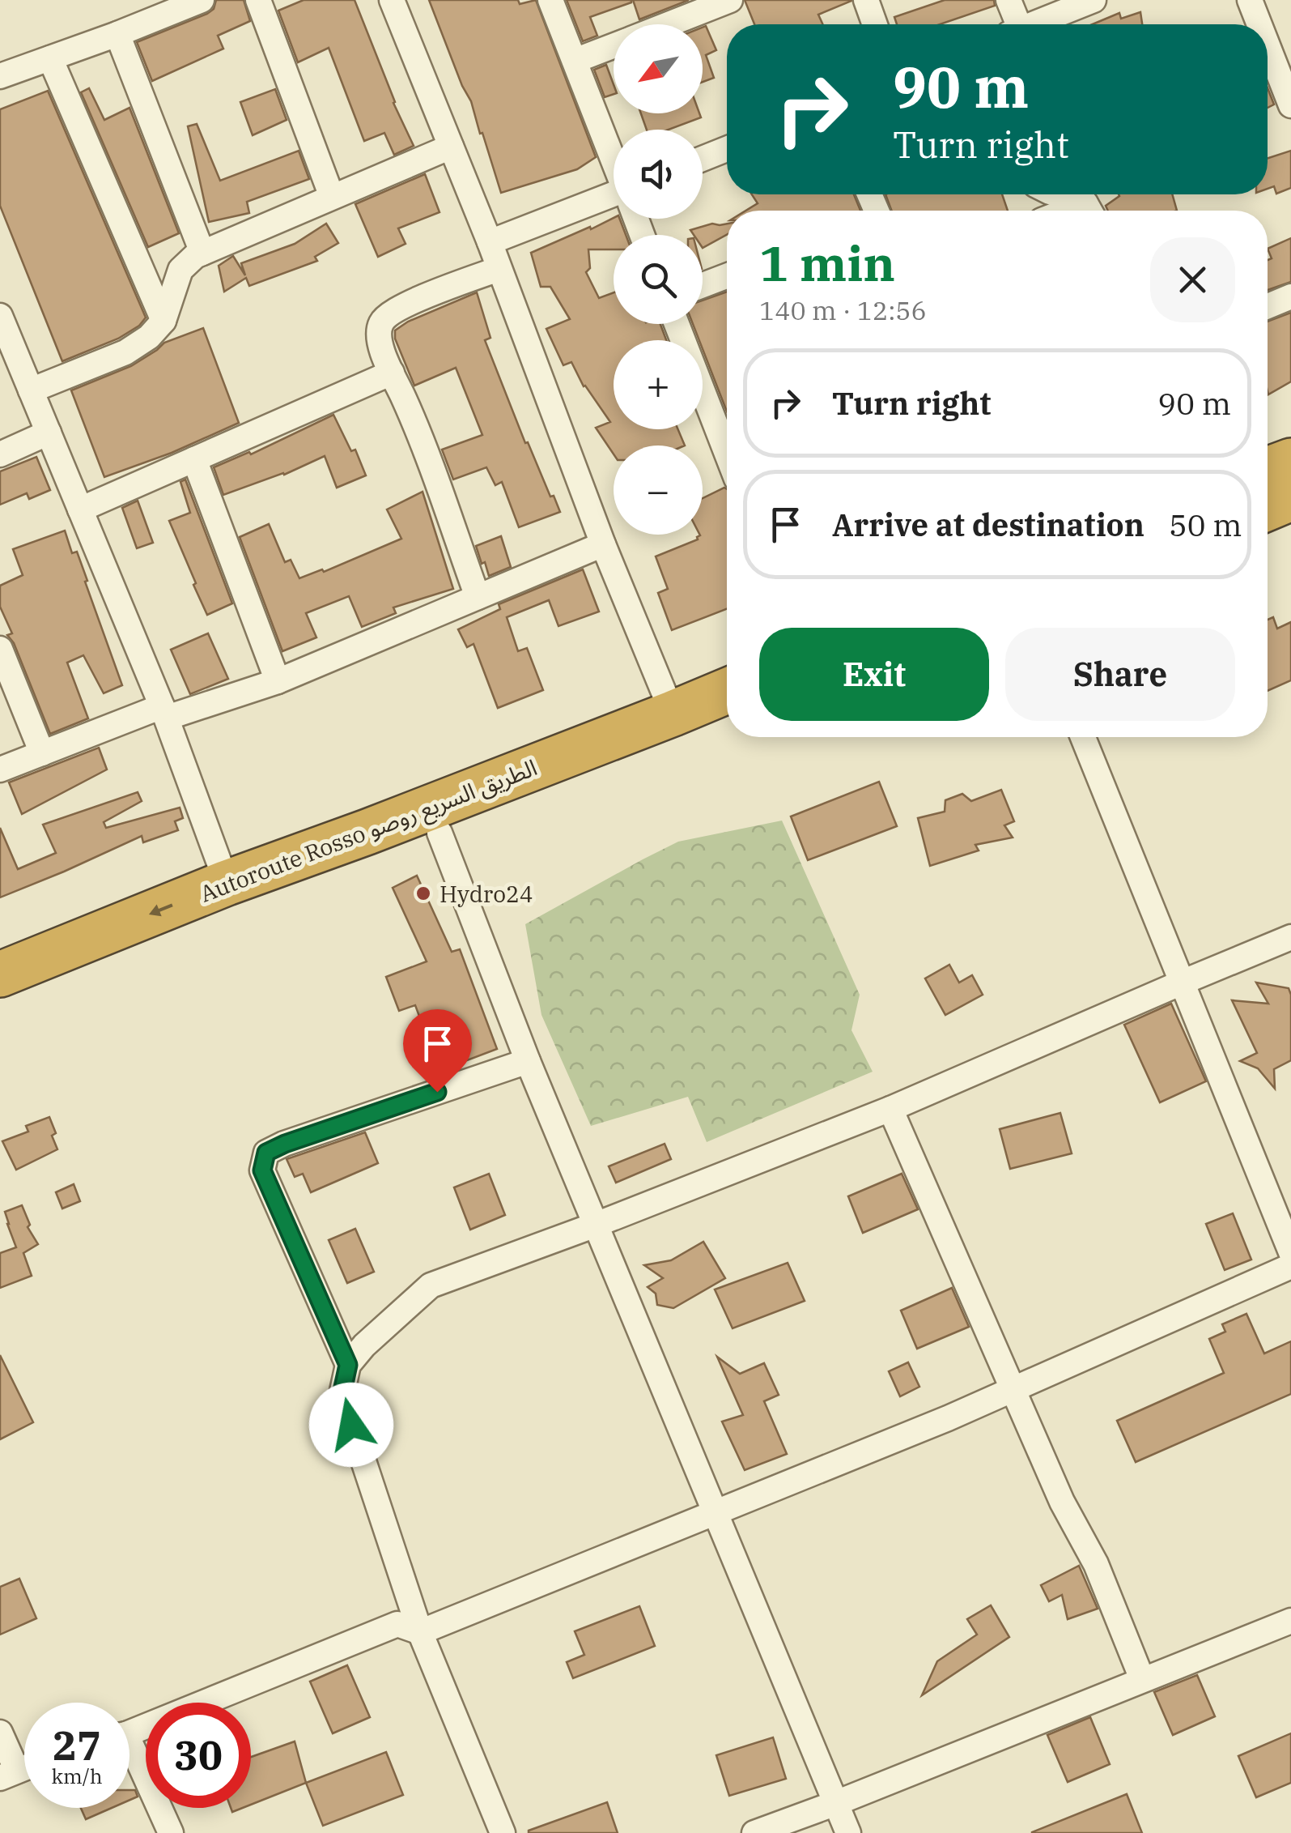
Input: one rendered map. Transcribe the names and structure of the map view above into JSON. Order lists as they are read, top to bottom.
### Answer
{
  "streets": {
    "highway": ["Autoroute Rosso الطريق السريع روصو"]
  },
  "places": ["Hydro24"],
  "north": "bottom left",
  "page": {
    "map_buttons": ["+", "−"],
    "turn": ["90 m", "Turn right"],
    "heading": ["1 min", "140 m · 12:56"],
    "list": [
      {
        "name": "Turn right",
        "value": "90 m"
      },
      {
        "name": "Arrive at destination",
        "value": "50 m"
      }
    ],
    "buttons": ["Exit", "Share"],
    "speed": "27 km/h",
    "limit": "30"
  }
}
